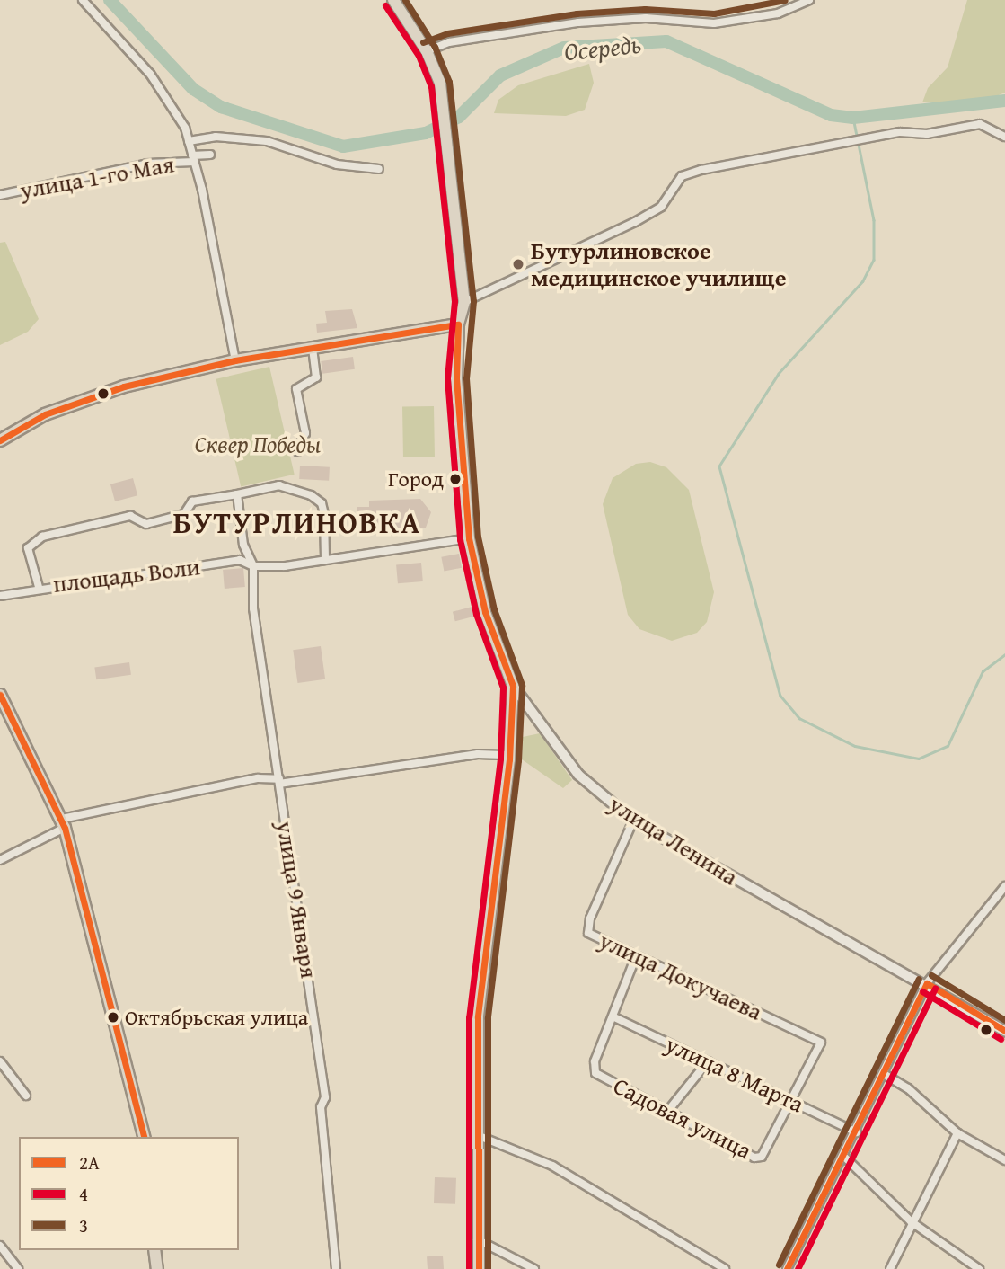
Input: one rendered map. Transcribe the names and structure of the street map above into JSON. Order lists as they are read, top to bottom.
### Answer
{
  "streets": {
    "main road": ["улица Ленина"],
    "street": [
      "улица 1-го Мая",
      "площадь Воли",
      "улица 9 Января",
      "улица Докучаева",
      "улица 8 Марта",
      "Садовая улица"
    ]
  },
  "crossings": [
    ["площадь Воли", "улица Ленина"],
    ["площадь Воли", "улица 9 Января"],
    ["улица Ленина", "улица Докучаева"],
    ["улица Докучаева", "Садовая улица"],
    ["улица 8 Марта", "Садовая улица"]
  ],
  "districts": ["БУТУРЛИНОВКА"],
  "water": ["Осередь"],
  "parks": ["Сквер Победы"],
  "places": ["Бутурлиновское медицинское училище", "Город", "Октябрьская улица"],
  "lines": ["transit line 3", "transit line 4", "transit line 2А"],
  "legend": ["2А", "4", "3"]
}
